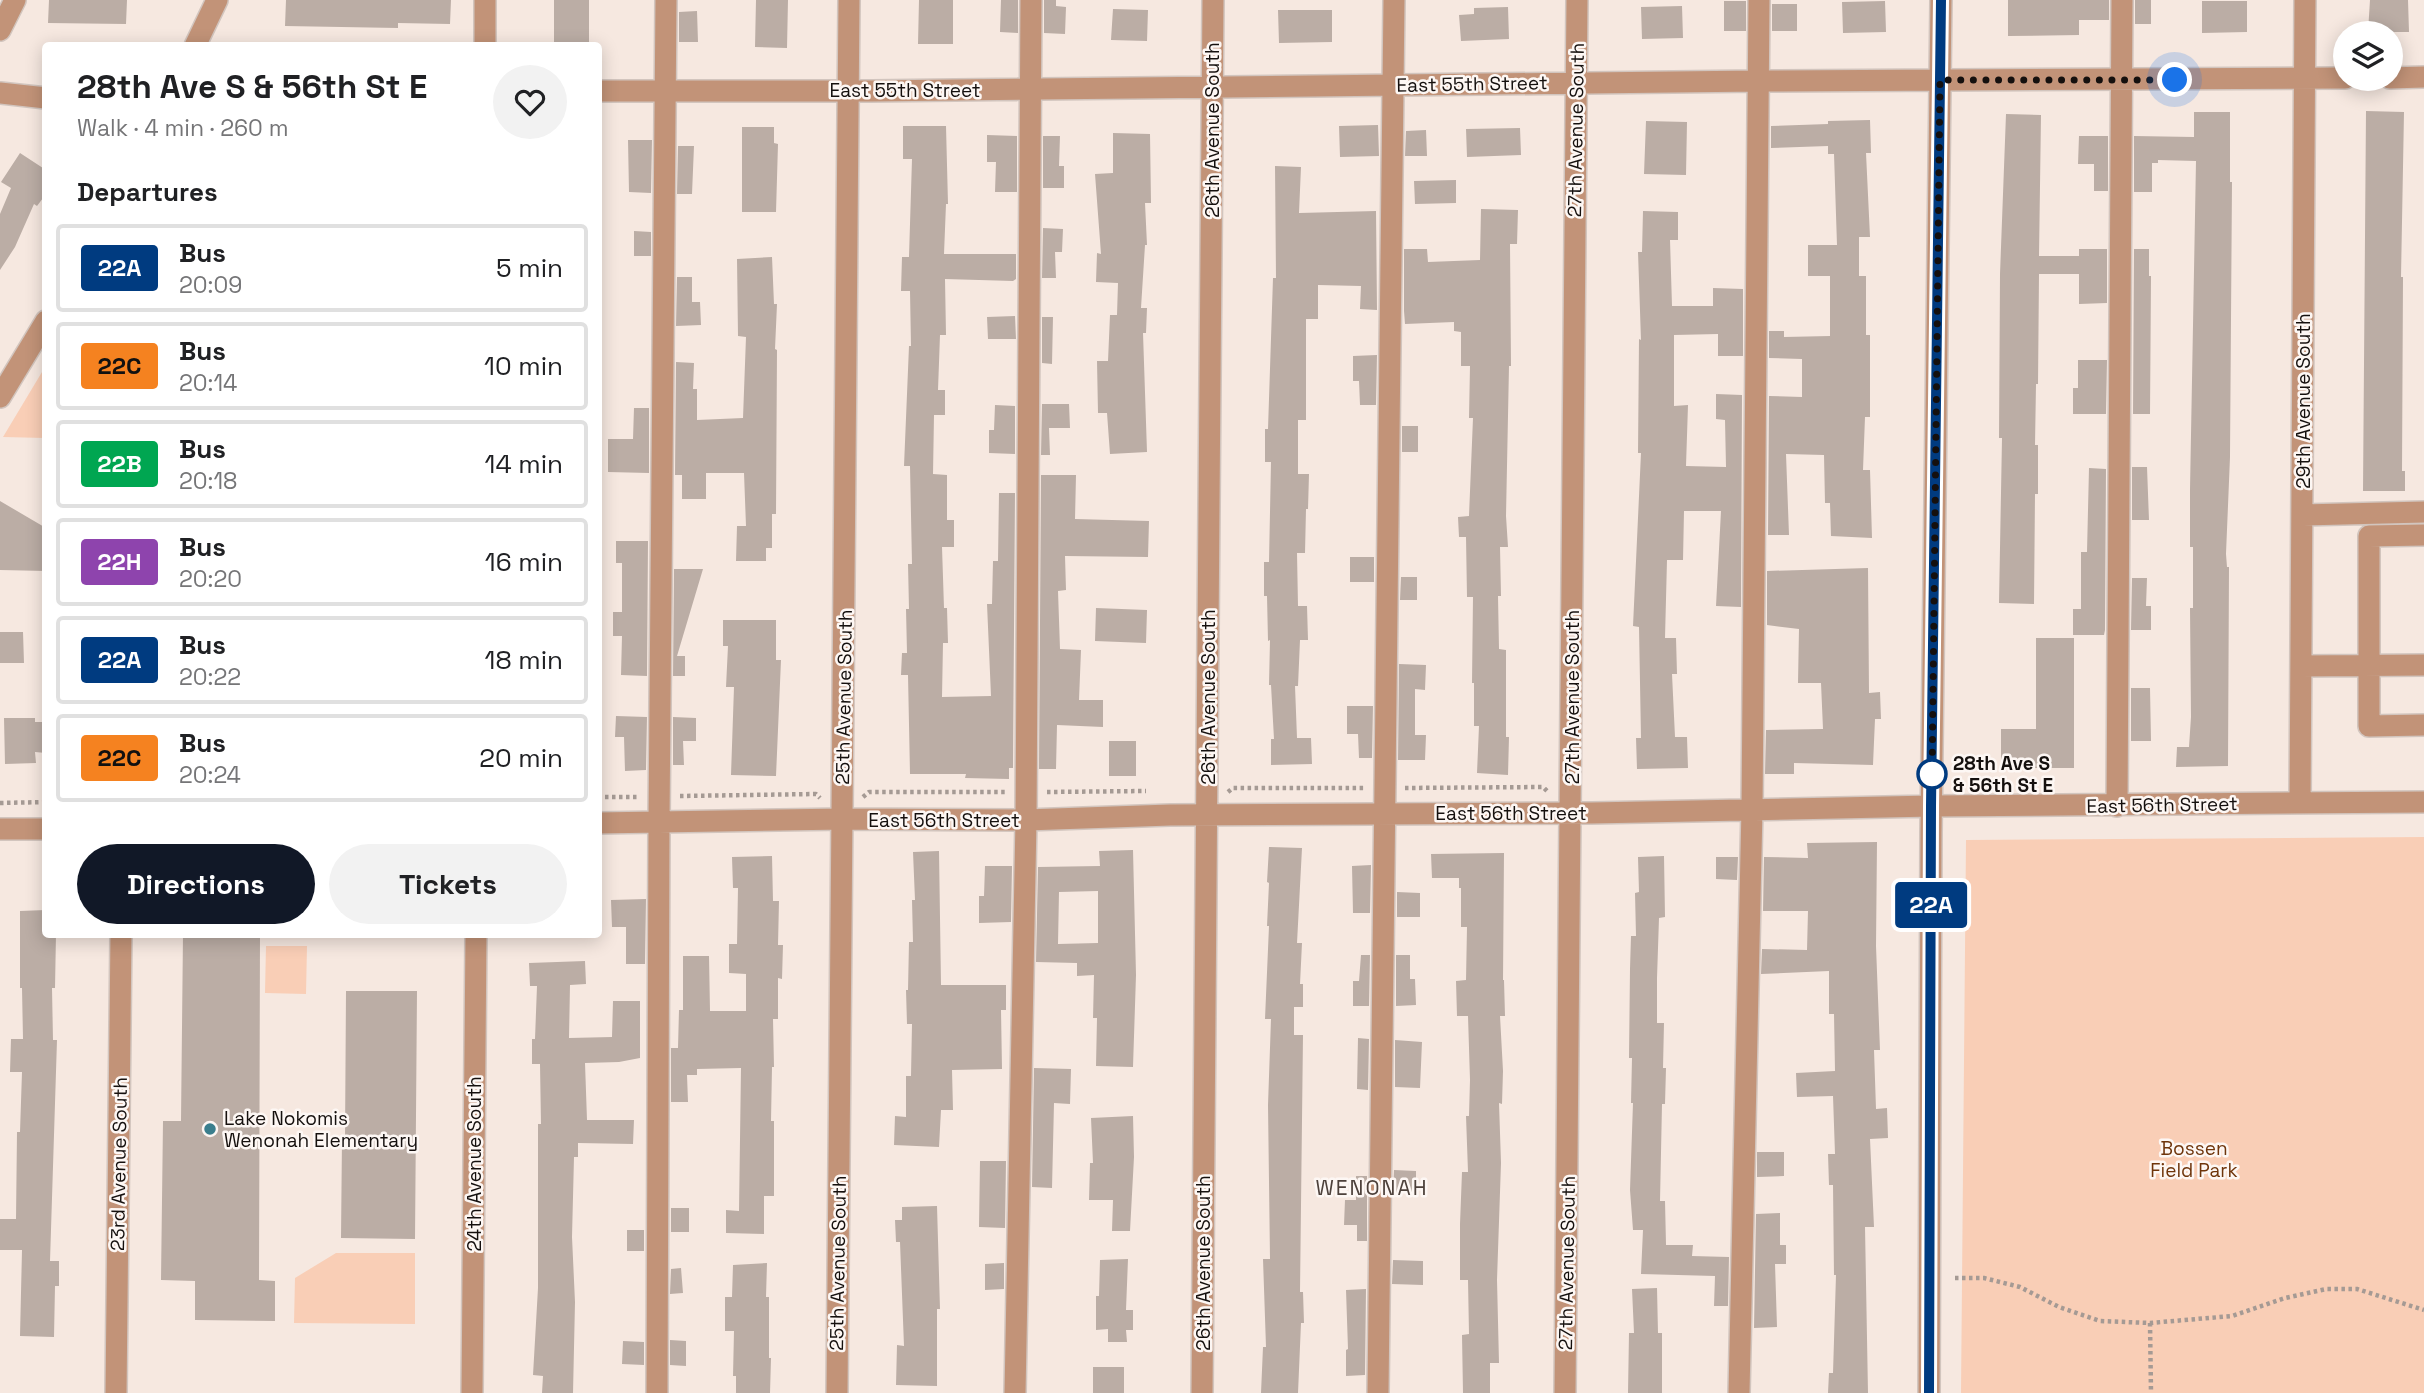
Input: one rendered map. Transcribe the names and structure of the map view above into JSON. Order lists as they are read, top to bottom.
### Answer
{
  "streets": {
    "street": [
      "East 55th Street",
      "26th Avenue South",
      "27th Avenue South",
      "29th Avenue South",
      "25th Avenue South",
      "East 56th Street",
      "23rd Avenue South",
      "24th Avenue South"
    ]
  },
  "crossings": [
    ["East 55th Street", "26th Avenue South"],
    ["East 55th Street", "27th Avenue South"],
    ["East 55th Street", "29th Avenue South"],
    ["East 55th Street", "25th Avenue South"],
    ["26th Avenue South", "East 56th Street"],
    ["27th Avenue South", "East 56th Street"],
    ["29th Avenue South", "East 56th Street"],
    ["25th Avenue South", "East 56th Street"]
  ],
  "districts": ["WENONAH"],
  "parks": ["Bossen Field Park"],
  "places": ["28th Ave S & 56th St E", "Lake Nokomis Wenonah Elementary"],
  "lines": ["bus line 22A"],
  "page": {
    "on_map": "22A",
    "heading": [
      ["28th Ave S & 56th St E", "Walk · 4 min · 260 m"],
      "Departures"
    ],
    "list": [
      {
        "mark": "22A",
        "name": "Bus",
        "note": "20:09",
        "value": "5 min"
      },
      {
        "mark": "22C",
        "name": "Bus",
        "note": "20:14",
        "value": "10 min"
      },
      {
        "mark": "22B",
        "name": "Bus",
        "note": "20:18",
        "value": "14 min"
      },
      {
        "mark": "22H",
        "name": "Bus",
        "note": "20:20",
        "value": "16 min"
      },
      {
        "mark": "22A",
        "name": "Bus",
        "note": "20:22",
        "value": "18 min"
      },
      {
        "mark": "22C",
        "name": "Bus",
        "note": "20:24",
        "value": "20 min"
      }
    ],
    "buttons": ["Directions", "Tickets"]
  }
}
